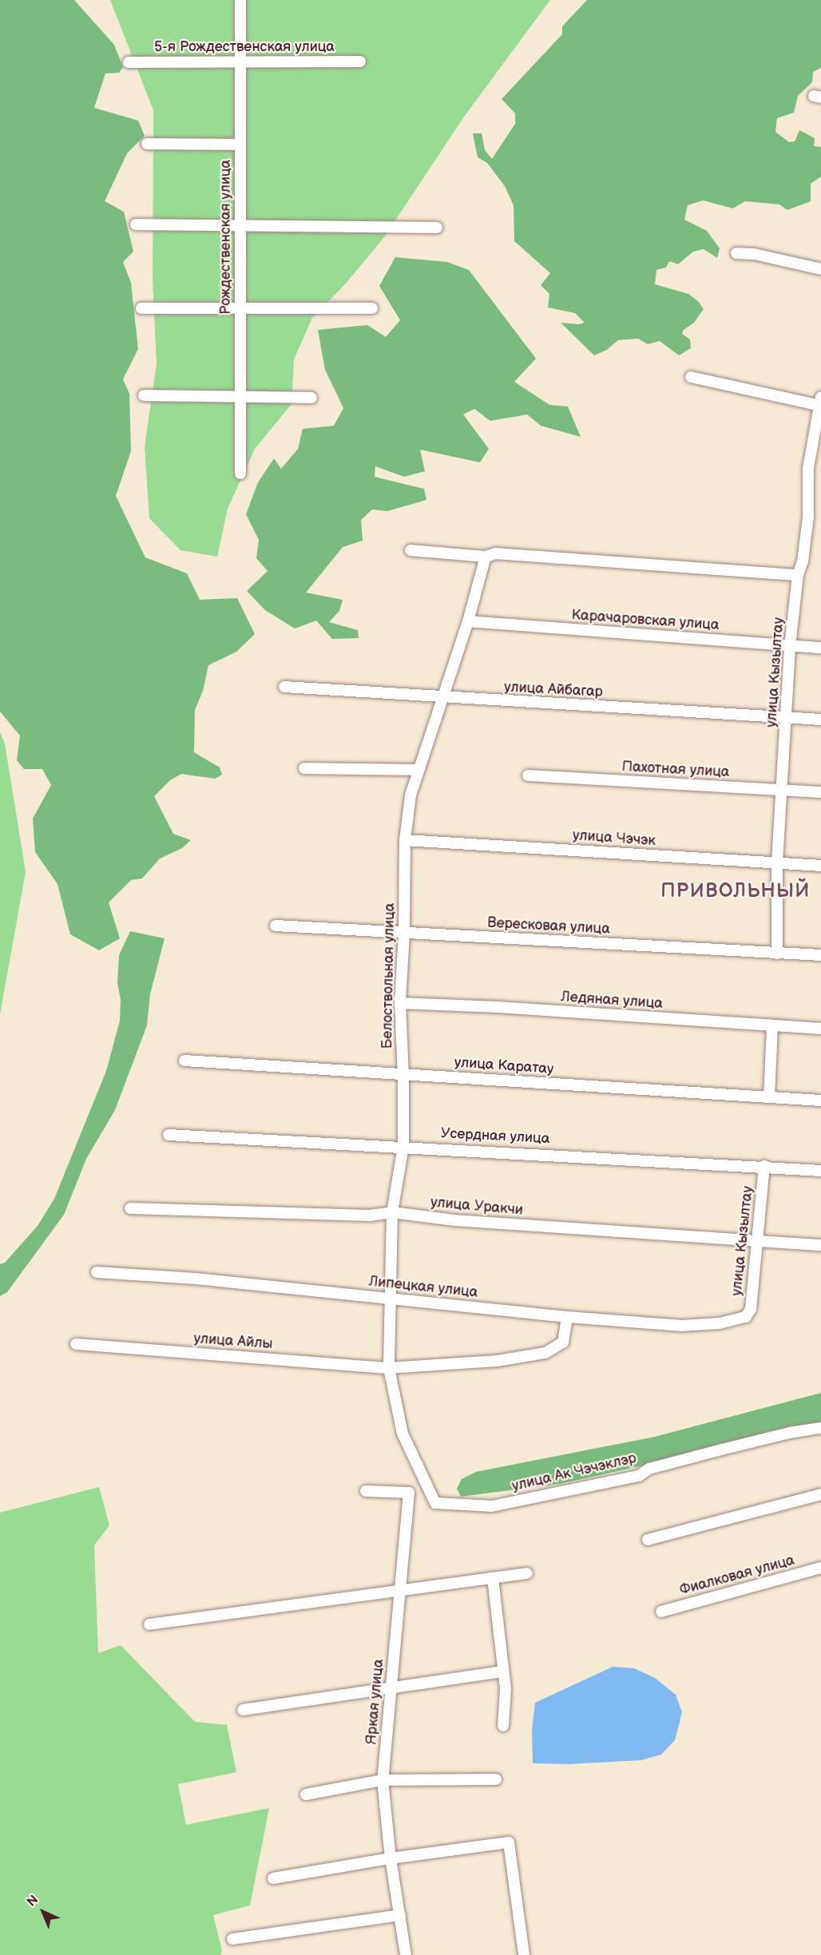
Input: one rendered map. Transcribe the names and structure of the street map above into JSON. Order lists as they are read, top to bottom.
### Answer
{
  "streets": {
    "street": [
      "5-я Рождественская улица",
      "Рождественская улица",
      "Карачаровская улица",
      "улица Кызылтау",
      "улица Айбагар",
      "Пахотная улица",
      "улица Чэчэк",
      "Вересковая улица",
      "Белоствольная улица",
      "Ледяная улица",
      "улица Каратау",
      "Усердная улица",
      "улица Уракчи",
      "Липецкая улица",
      "улица Айлы",
      "улица Ак Чэчэклэр",
      "Фиалковая улица",
      "Яркая улица"
    ]
  },
  "crossings": [
    ["5-я Рождественская улица", "Рождественская улица"],
    ["Карачаровская улица", "улица Кызылтау"],
    ["Карачаровская улица", "Белоствольная улица"],
    ["улица Кызылтау", "улица Айбагар"],
    ["улица Кызылтау", "Пахотная улица"],
    ["улица Кызылтау", "улица Чэчэк"],
    ["улица Кызылтау", "Вересковая улица"],
    ["улица Кызылтау", "Усердная улица"],
    ["улица Кызылтау", "улица Уракчи"],
    ["улица Кызылтау", "Липецкая улица"],
    ["улица Айбагар", "Белоствольная улица"],
    ["улица Чэчэк", "Белоствольная улица"],
    ["Вересковая улица", "Белоствольная улица"],
    ["Белоствольная улица", "Ледяная улица"],
    ["Белоствольная улица", "улица Каратау"],
    ["Белоствольная улица", "Усердная улица"],
    ["Белоствольная улица", "улица Уракчи"],
    ["Белоствольная улица", "Липецкая улица"],
    ["Белоствольная улица", "улица Айлы"],
    ["Белоствольная улица", "улица Ак Чэчэклэр"],
    ["Липецкая улица", "улица Айлы"]
  ],
  "districts": ["ПРИВОЛЬНЫЙ"],
  "north": "top left"
}
